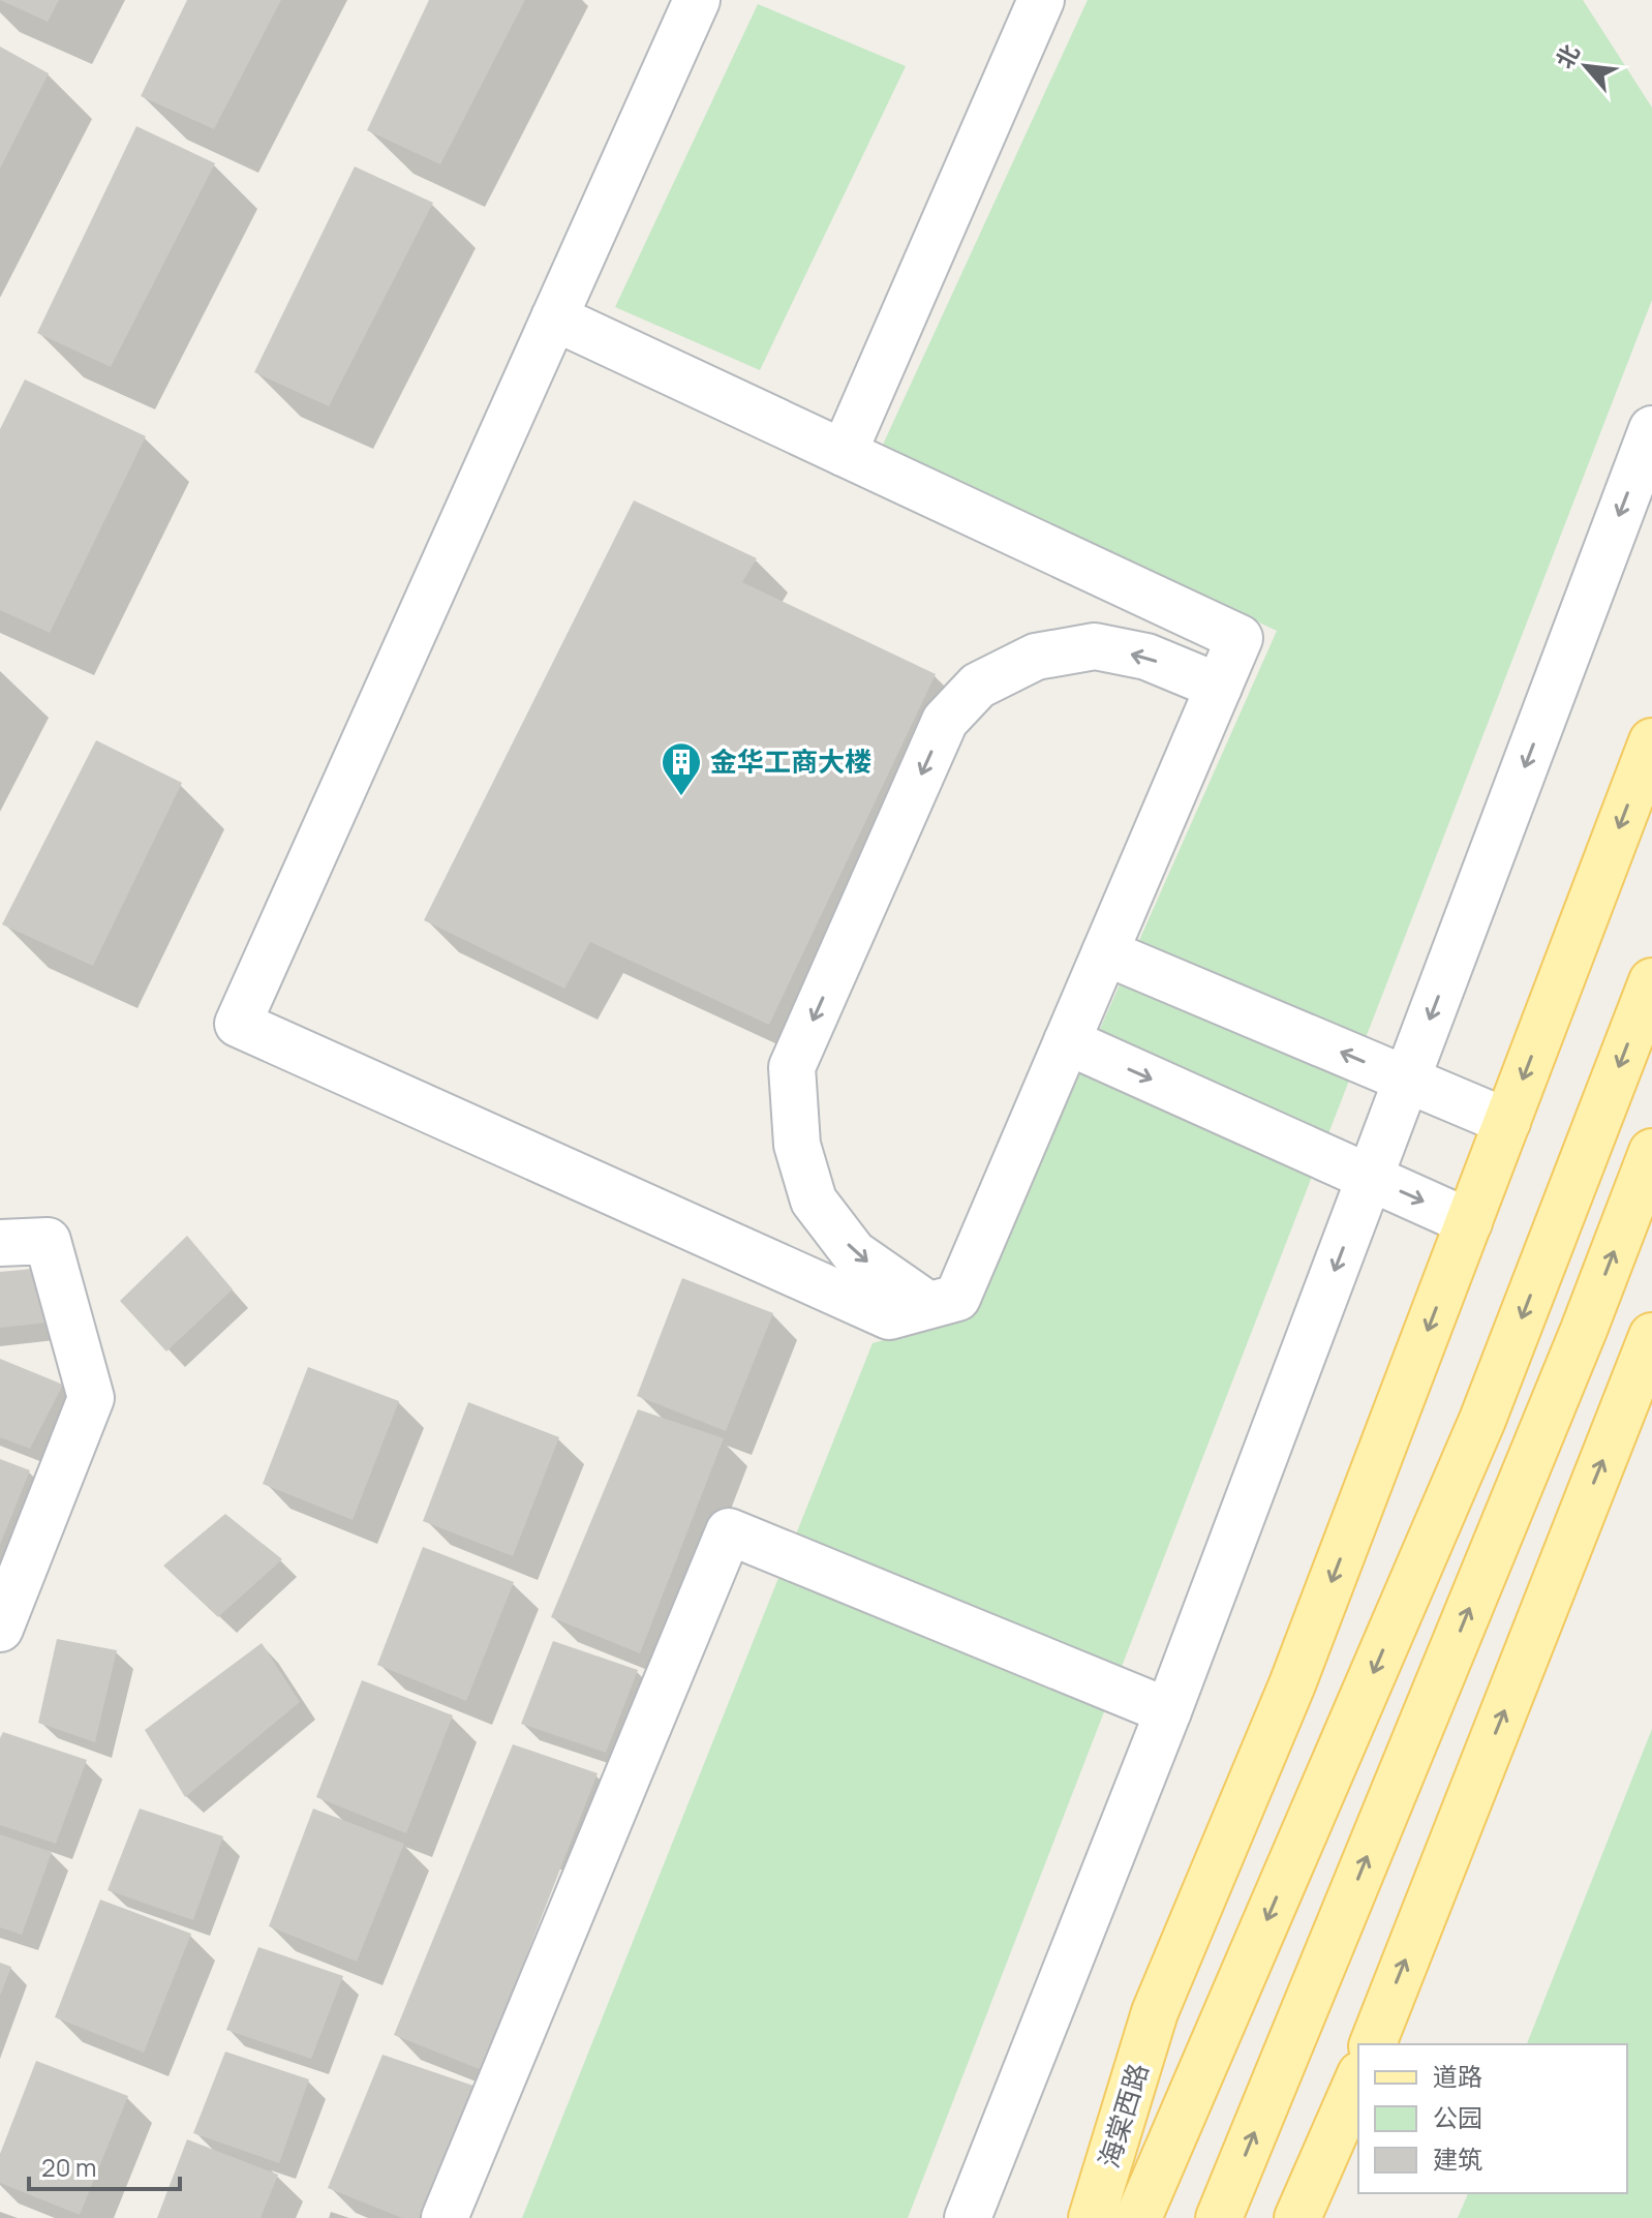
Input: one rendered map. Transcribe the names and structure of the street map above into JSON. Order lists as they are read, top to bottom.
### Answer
{
  "streets": {
    "main road": ["海棠西路"]
  },
  "places": {
    "building": ["金华工商大楼"]
  },
  "legend": ["道路", "公园", "建筑"],
  "scale_bar": "20 m",
  "north": "top left"
}
